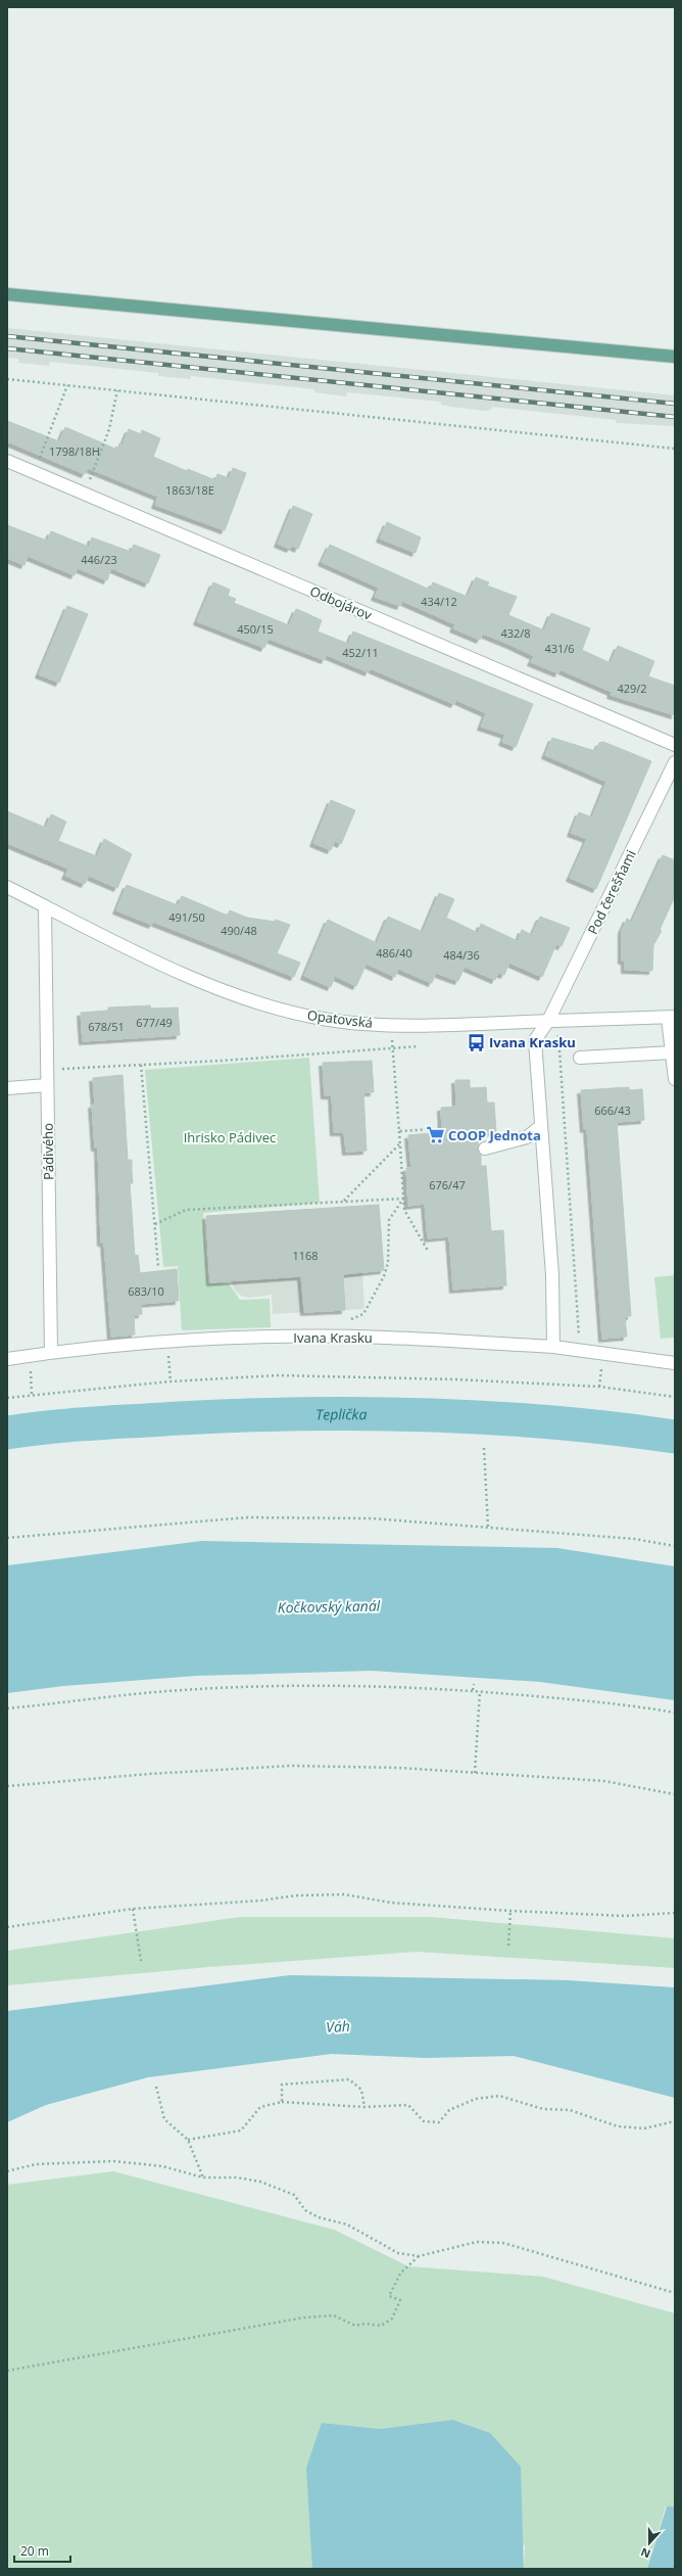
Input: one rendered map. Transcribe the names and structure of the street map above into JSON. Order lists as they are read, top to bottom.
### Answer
{
  "streets": {
    "street": [
      "Odbojárov",
      "Pod čerešňami",
      "Opatovská",
      "Pádivého",
      "Ivana Krasku"
    ]
  },
  "crossings": [
    ["Pod čerešňami", "Opatovská"],
    ["Opatovská", "Pádivého"],
    ["Pádivého", "Ivana Krasku"]
  ],
  "water": ["Teplička", "Kočkovský kanál", "Váh"],
  "parks": ["Ihrisko Pádivec"],
  "places": {
    "bus stop": ["Ivana Krasku"],
    "supermarket": ["COOP Jednota"]
  },
  "house_numbers": [
    "1798/18H",
    "1863/18E",
    "446/23",
    "434/12",
    "450/15",
    "432/8",
    "431/6",
    "452/11",
    "429/2",
    "491/50",
    "490/48",
    "486/40",
    "484/36",
    "677/49",
    "678/51",
    "666/43",
    "676/47",
    "1168",
    "683/10"
  ],
  "scale_bar": "20 m",
  "north": "bottom"
}
